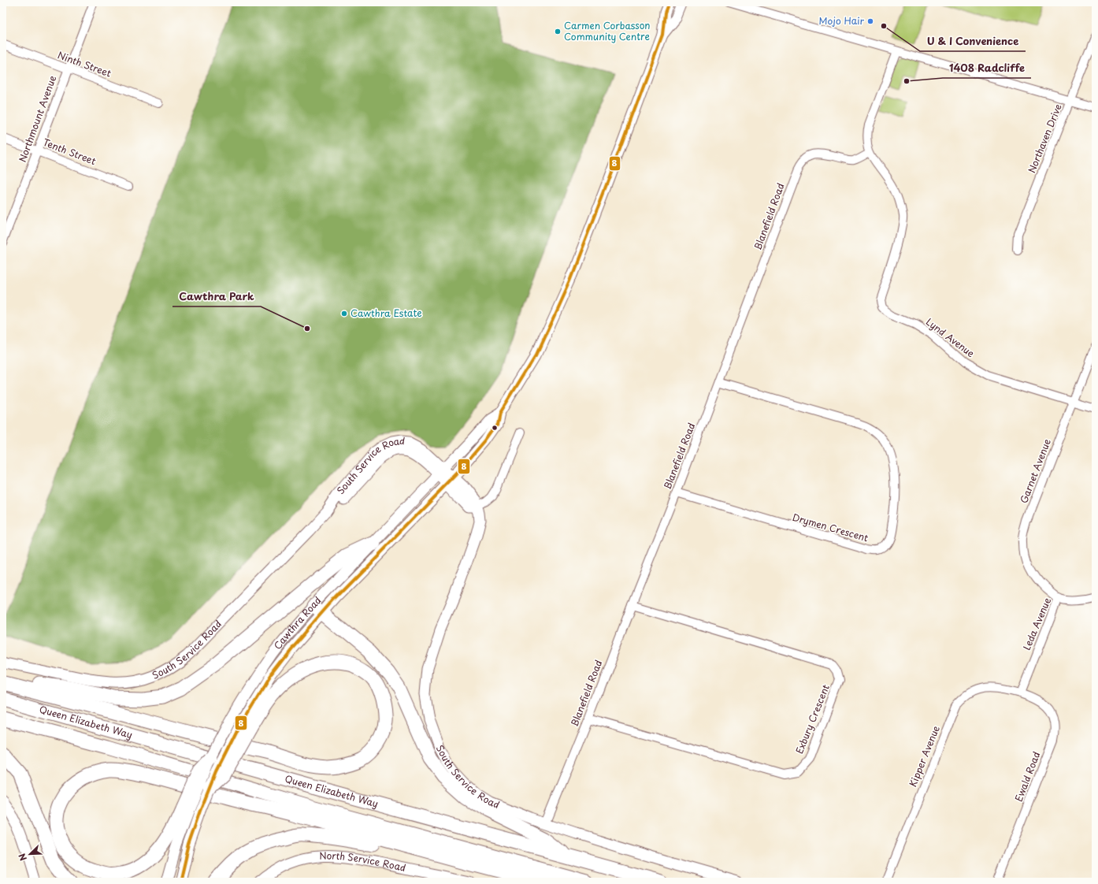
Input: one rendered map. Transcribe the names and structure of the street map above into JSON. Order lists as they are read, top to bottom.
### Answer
{
  "streets": {
    "highway": ["Queen Elizabeth Way"],
    "main road": ["South Service Road", "Cawthra Road", "North Service Road"],
    "street": [
      "Ninth Street",
      "Northmount Avenue",
      "Northaven Drive",
      "Tenth Street",
      "Blanefield Road",
      "Lynd Avenue",
      "Garnet Avenue",
      "Drymen Crescent",
      "Leda Avenue",
      "Exbury Crescent",
      "Kipper Avenue",
      "Ewald Road"
    ]
  },
  "crossings": [
    ["Ninth Street", "Northmount Avenue"],
    ["Northmount Avenue", "Tenth Street"],
    ["Blanefield Road", "Lynd Avenue"],
    ["Blanefield Road", "South Service Road"],
    ["Blanefield Road", "Drymen Crescent"],
    ["Blanefield Road", "Exbury Crescent"],
    ["Lynd Avenue", "Garnet Avenue"],
    ["South Service Road", "Cawthra Road"],
    ["Garnet Avenue", "Leda Avenue"],
    ["Leda Avenue", "Kipper Avenue"],
    ["Leda Avenue", "Ewald Road"],
    ["Kipper Avenue", "Ewald Road"]
  ],
  "places": [
    "Mojo Hair",
    "U & I Convenience",
    "Carmen Corbasson Community Centre",
    "1408 Radcliffe",
    "Cawthra Estate",
    "Cawthra Park"
  ],
  "lines": ["transit line 8"],
  "north": "bottom left"
}
